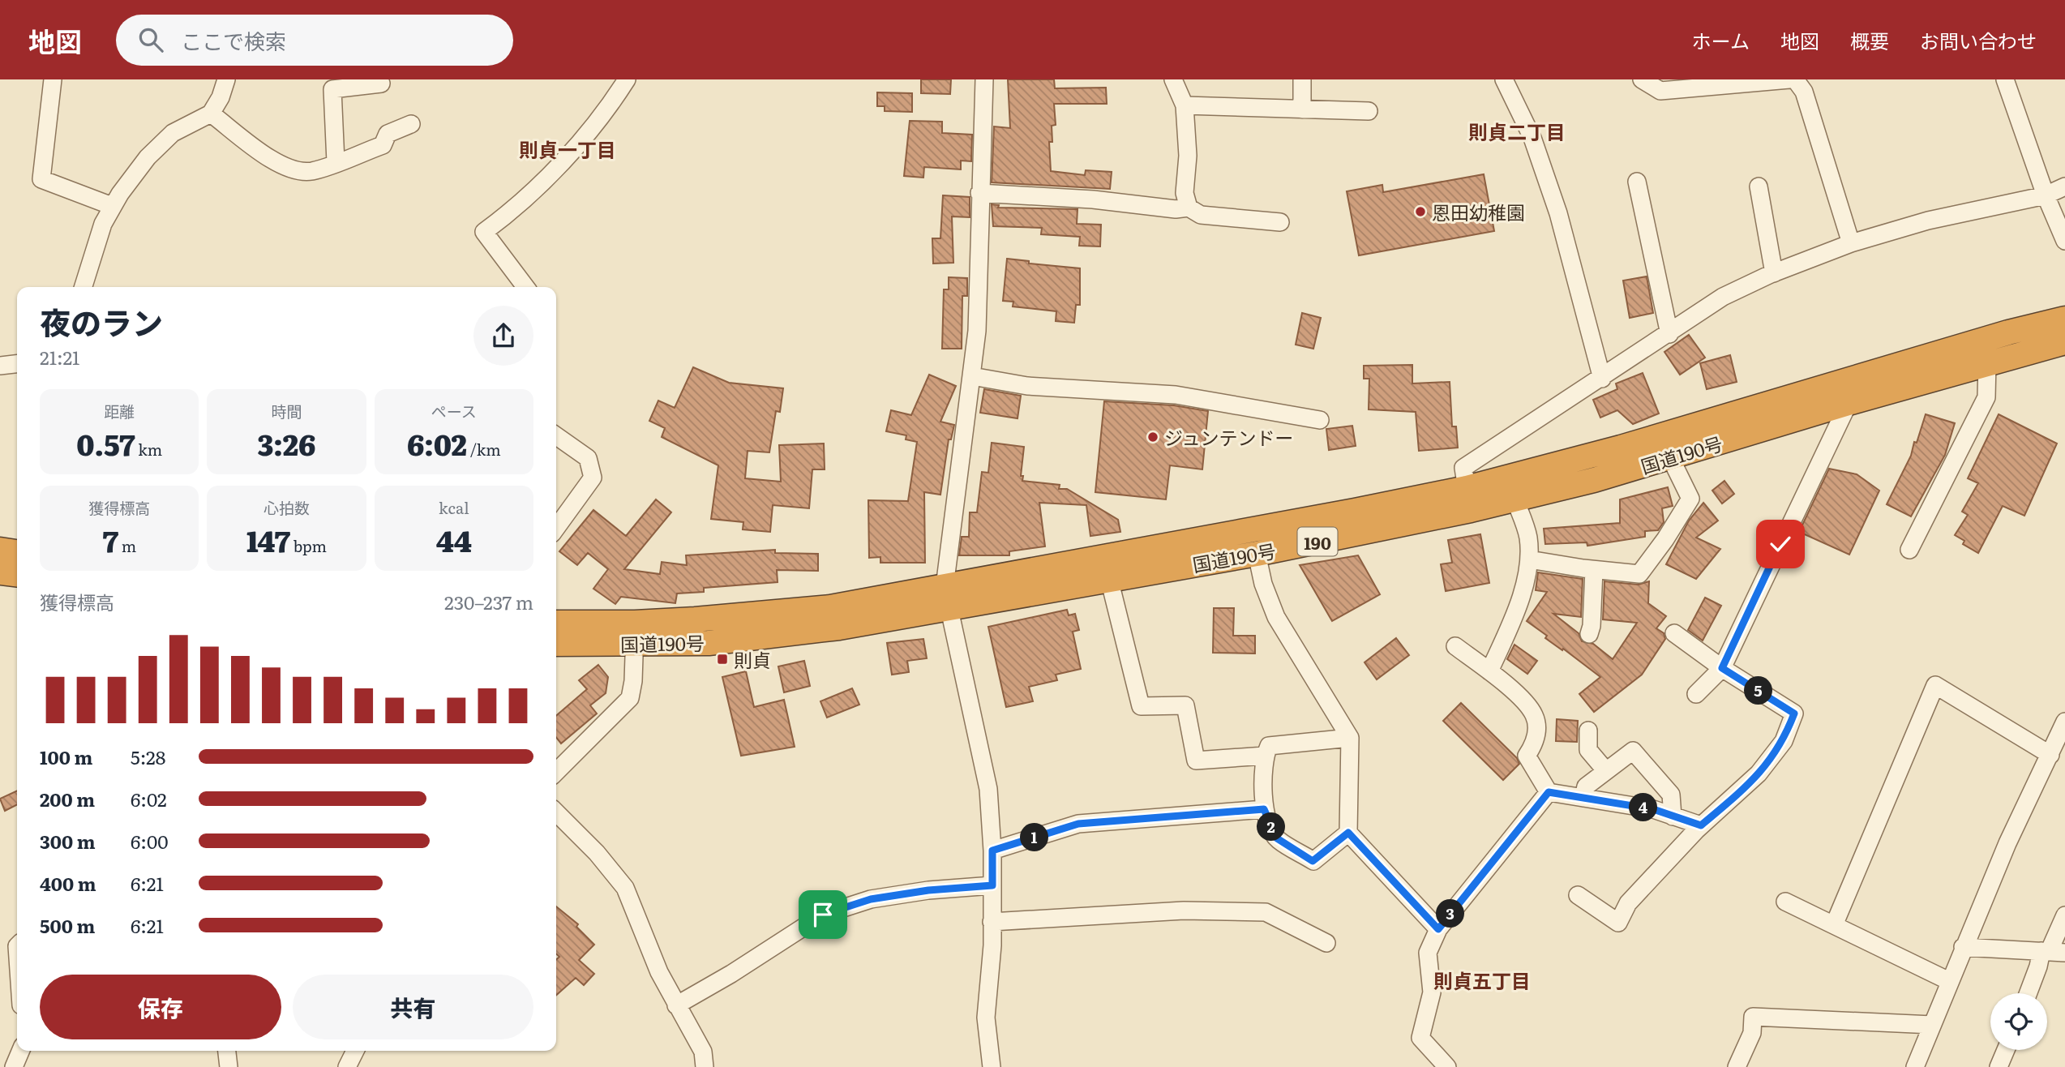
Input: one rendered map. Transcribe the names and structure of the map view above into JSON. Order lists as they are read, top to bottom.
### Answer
{
  "streets": {
    "highway": ["国道190号", "190"]
  },
  "districts": ["則貞二丁目", "則貞一丁目", "則貞五丁目"],
  "places": {
    "other": ["恩田幼稚園", "ジュンテンドー"],
    "transit": ["則貞"]
  },
  "page": {
    "header": "地図",
    "search": "ここで検索",
    "nav": [
      "ホーム",
      "地図",
      "概要",
      "お問い合わせ"
    ],
    "heading": ["夜のラン", "21:21"],
    "stats": [
      ["距離", "0.57 km"],
      ["時間", "3:26"],
      ["ペース", "6:02 /km"],
      ["獲得標高", "7 m"],
      ["心拍数", "147 bpm"],
      ["kcal", "44"]
    ],
    "chart": ["獲得標高", "230–237 m"],
    "pins": [
      "5",
      "4",
      "2",
      "1",
      "3"
    ],
    "list": [
      {
        "name": "100 m",
        "note": "5:28"
      },
      {
        "name": "200 m",
        "note": "6:02"
      },
      {
        "name": "300 m",
        "note": "6:00"
      },
      {
        "name": "400 m",
        "note": "6:21"
      },
      {
        "name": "500 m",
        "note": "6:21"
      }
    ],
    "buttons": ["保存", "共有"]
  }
}
